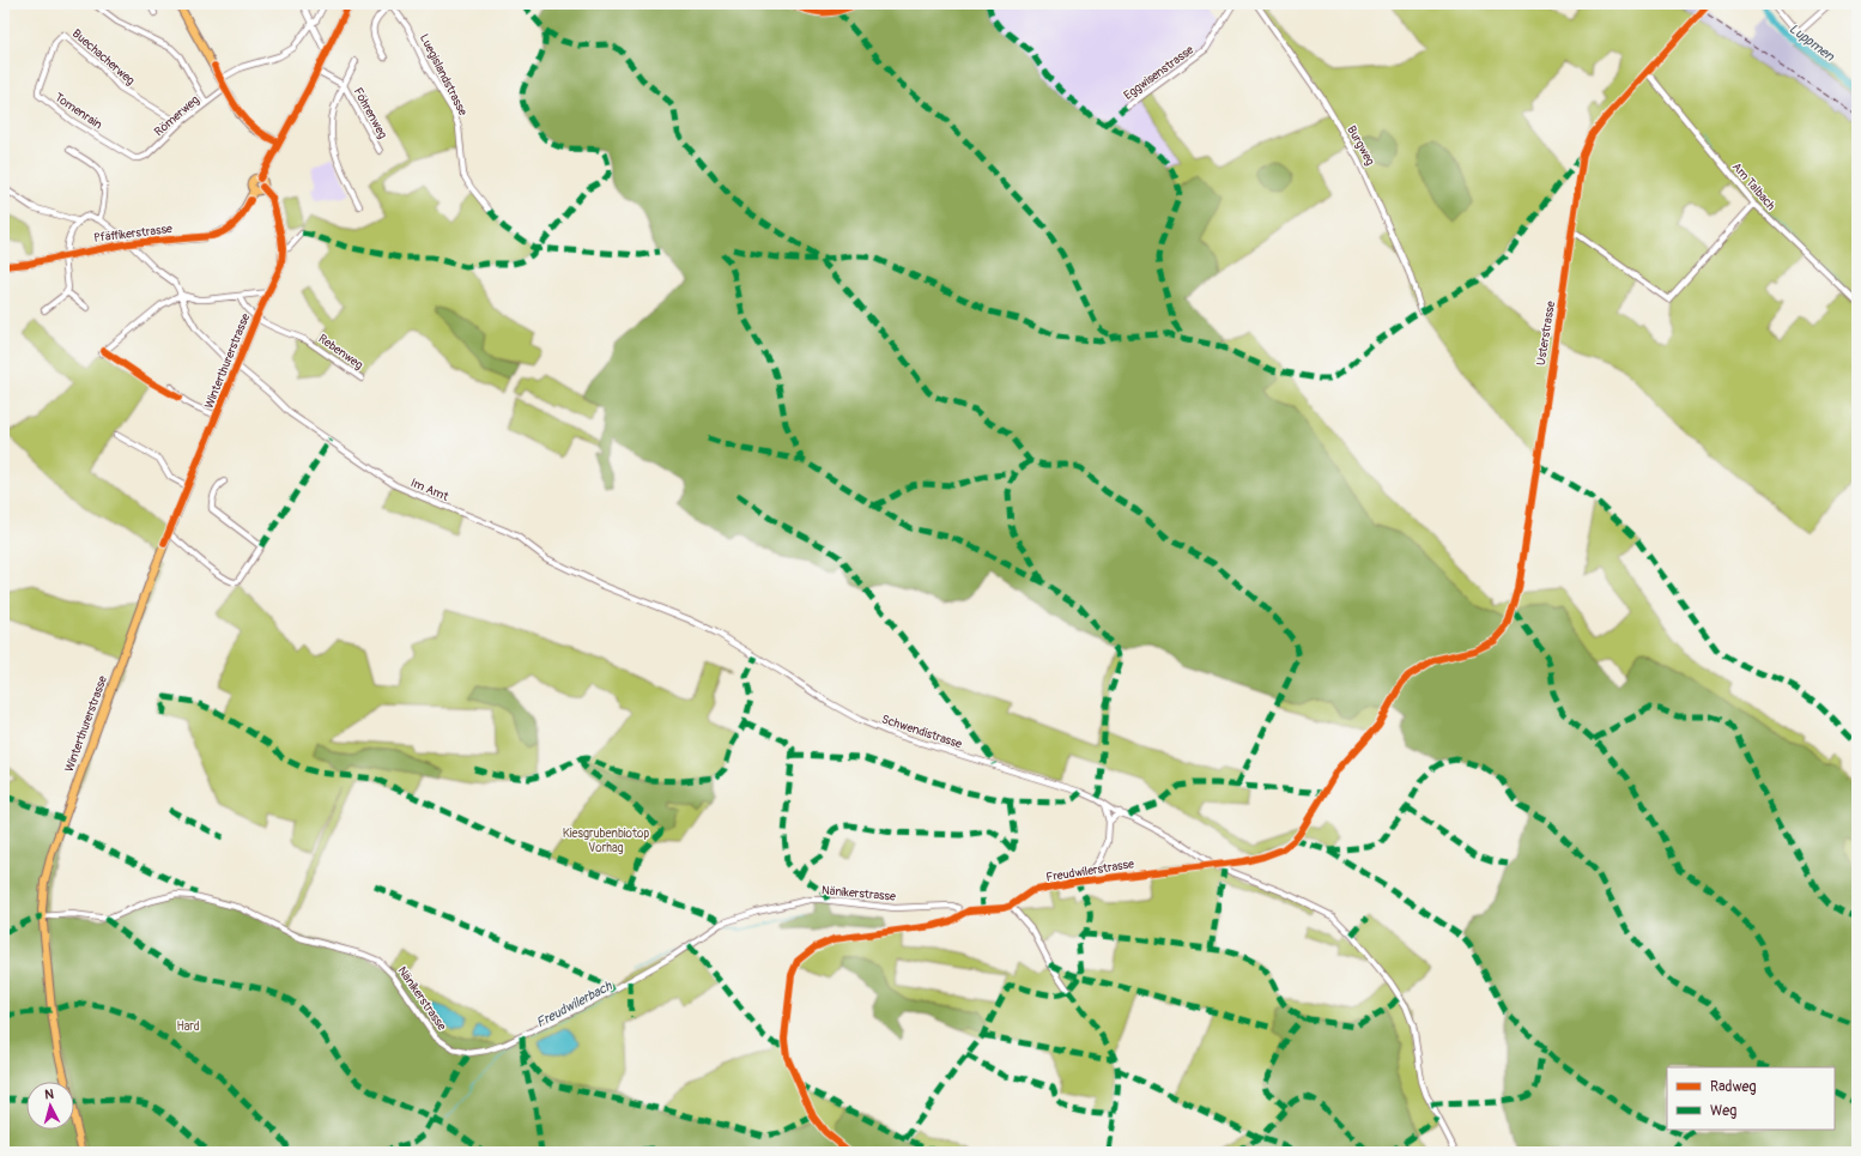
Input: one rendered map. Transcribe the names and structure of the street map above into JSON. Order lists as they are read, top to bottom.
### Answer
{
  "streets": {
    "main road": ["Pfäffikerstrasse", "Winterthurerstrasse"],
    "street": [
      "Buechacherweg",
      "Eggwisenstrasse",
      "Luegislandstrasse",
      "Tomenrain",
      "Föhrenweg",
      "Römerweg",
      "Burgweg",
      "Am Talbach",
      "Usterstrasse",
      "Rebenweg",
      "Im Amt",
      "Schwendistrasse",
      "Freudwilerstrasse",
      "Nänikerstrasse"
    ]
  },
  "crossings": [
    ["Buechacherweg", "Tomenrain"],
    ["Buechacherweg", "Römerweg"],
    ["Tomenrain", "Römerweg"],
    ["Am Talbach", "Usterstrasse"],
    ["Pfäffikerstrasse", "Winterthurerstrasse"],
    ["Pfäffikerstrasse", "Im Amt"],
    ["Usterstrasse", "Freudwilerstrasse"],
    ["Rebenweg", "Winterthurerstrasse"],
    ["Winterthurerstrasse", "Im Amt"],
    ["Winterthurerstrasse", "Nänikerstrasse"],
    ["Im Amt", "Schwendistrasse"],
    ["Schwendistrasse", "Freudwilerstrasse"],
    ["Freudwilerstrasse", "Nänikerstrasse"]
  ],
  "water": ["Luppmen", "Freudwilerbach"],
  "parks": ["Kiesgrubenbiotop Vorhag", "Hard"],
  "legend": ["Radweg", "Weg"],
  "north": "top"
}
